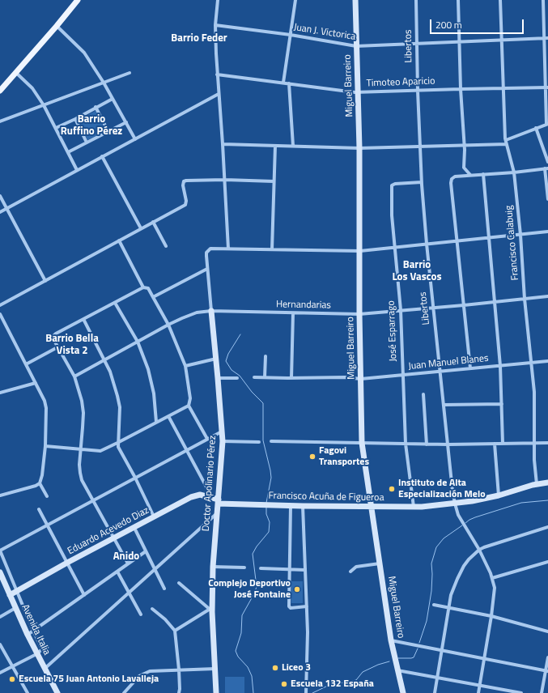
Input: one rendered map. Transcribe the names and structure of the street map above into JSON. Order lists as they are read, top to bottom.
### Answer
{
  "streets": {
    "street": [
      "Juan J. Victorica",
      "Libertos",
      "Timoteo Aparicio",
      "Miguel Barreiro",
      "Francisco Calabuig",
      "Hernandarias",
      "José Esparrago",
      "Juan Manuel Blanes",
      "Doctor Apolinario Pérez",
      "Francisco Acuña de Figueroa",
      "Eduardo Acevedo Diaz",
      "Avenida Italia"
    ]
  },
  "crossings": [
    ["Juan J. Victorica", "Libertos"],
    ["Juan J. Victorica", "Miguel Barreiro"],
    ["Juan J. Victorica", "Francisco Calabuig"],
    ["Libertos", "Timoteo Aparicio"],
    ["Libertos", "Hernandarias"],
    ["Libertos", "José Esparrago"],
    ["Libertos", "Juan Manuel Blanes"],
    ["Libertos", "Francisco Acuña de Figueroa"],
    ["Timoteo Aparicio", "Miguel Barreiro"],
    ["Timoteo Aparicio", "Francisco Calabuig"],
    ["Miguel Barreiro", "Hernandarias"],
    ["Miguel Barreiro", "Juan Manuel Blanes"],
    ["Miguel Barreiro", "Francisco Acuña de Figueroa"],
    ["Francisco Calabuig", "Hernandarias"],
    ["Francisco Calabuig", "Juan Manuel Blanes"],
    ["Francisco Calabuig", "Francisco Acuña de Figueroa"],
    ["Hernandarias", "José Esparrago"],
    ["Hernandarias", "Doctor Apolinario Pérez"],
    ["José Esparrago", "Juan Manuel Blanes"],
    ["José Esparrago", "Francisco Acuña de Figueroa"],
    ["Doctor Apolinario Pérez", "Francisco Acuña de Figueroa"],
    ["Doctor Apolinario Pérez", "Eduardo Acevedo Diaz"],
    ["Francisco Acuña de Figueroa", "Eduardo Acevedo Diaz"],
    ["Eduardo Acevedo Diaz", "Avenida Italia"]
  ],
  "districts": [
    "Barrio Feder",
    "Barrio Ruffino Pérez",
    "Barrio Los Vascos",
    "Barrio Bella Vista 2",
    "Anido"
  ],
  "places": [
    "Fagovi Transportes",
    "Instituto de Alta Especialización Melo",
    "Complejo Deportivo José Fontaine",
    "Liceo 3",
    "Escuela 75 Juan Antonio Lavalleja",
    "Escuela 132 España"
  ],
  "scale_bar": "200 m"
}
